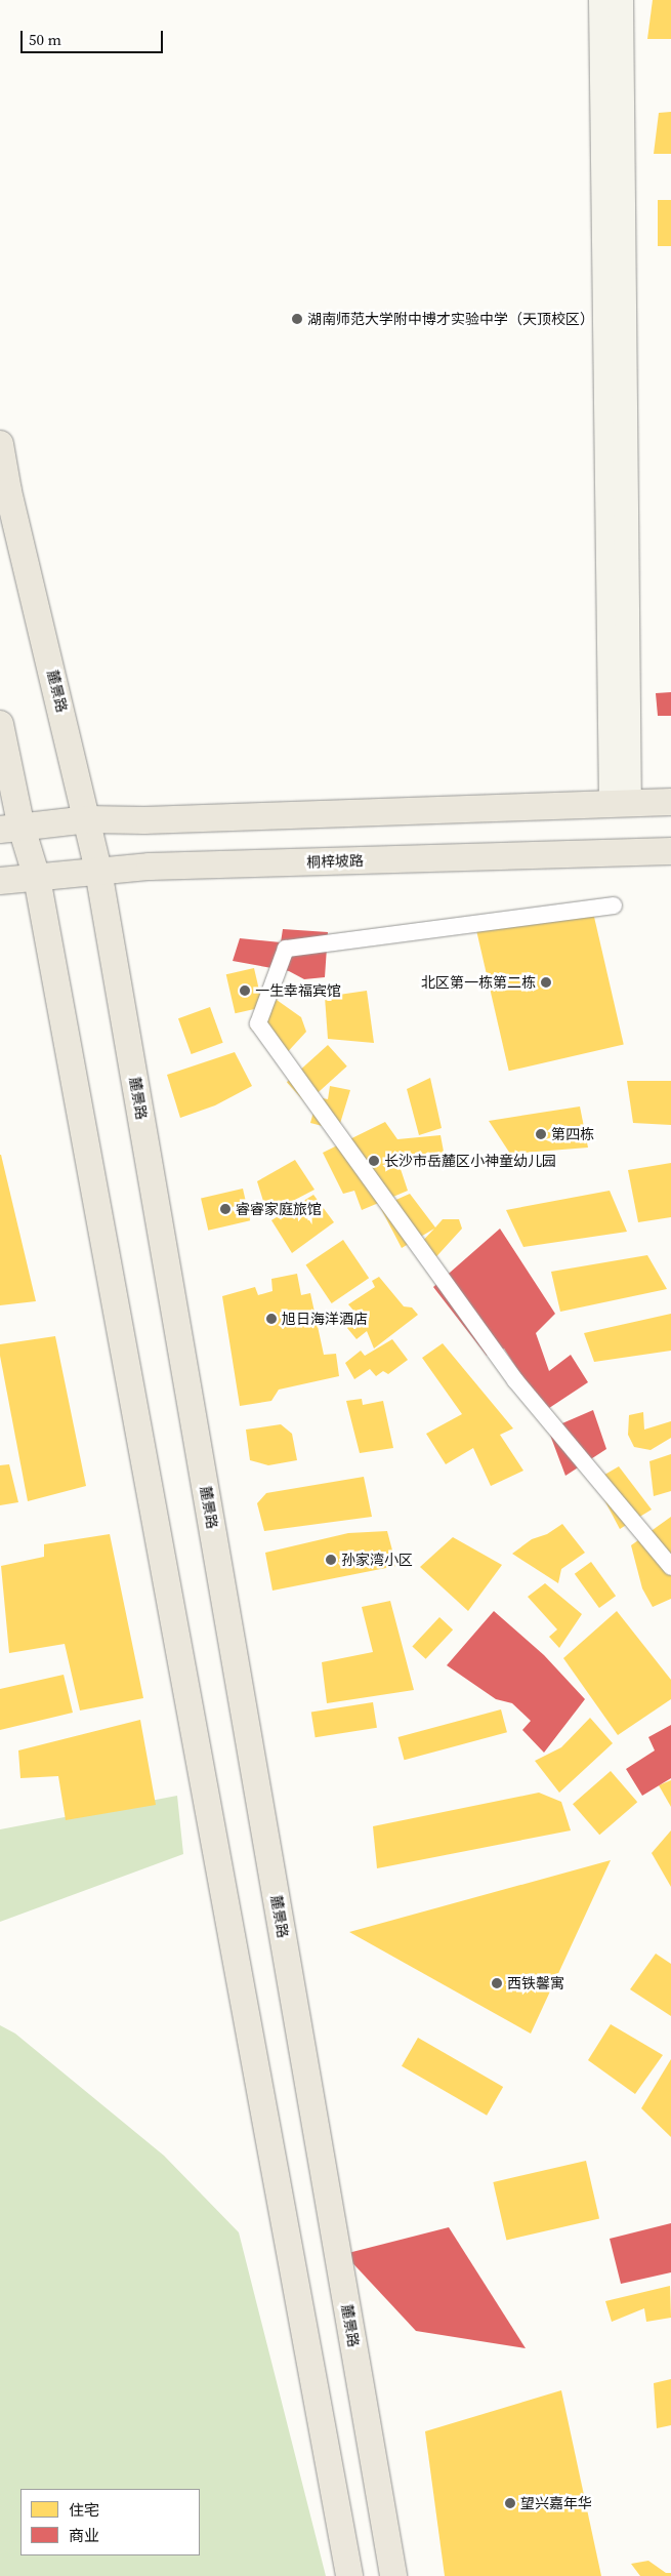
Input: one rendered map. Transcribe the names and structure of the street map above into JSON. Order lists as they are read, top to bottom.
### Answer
{
  "streets": {
    "main road": ["麓景路", "桐梓坡路"]
  },
  "crossings": [
    ["麓景路", "桐梓坡路"]
  ],
  "places": [
    "湖南师范大学附中博才实验中学（天顶校区）",
    "北区第一栋第二栋",
    "一生幸福宾馆",
    "第四栋",
    "长沙市岳麓区小神童幼儿园",
    "睿睿家庭旅馆",
    "旭日海洋酒店",
    "孙家湾小区",
    "西铁馨寓",
    "望兴嘉年华"
  ],
  "legend": ["住宅", "商业"],
  "scale_bar": "50 m"
}
